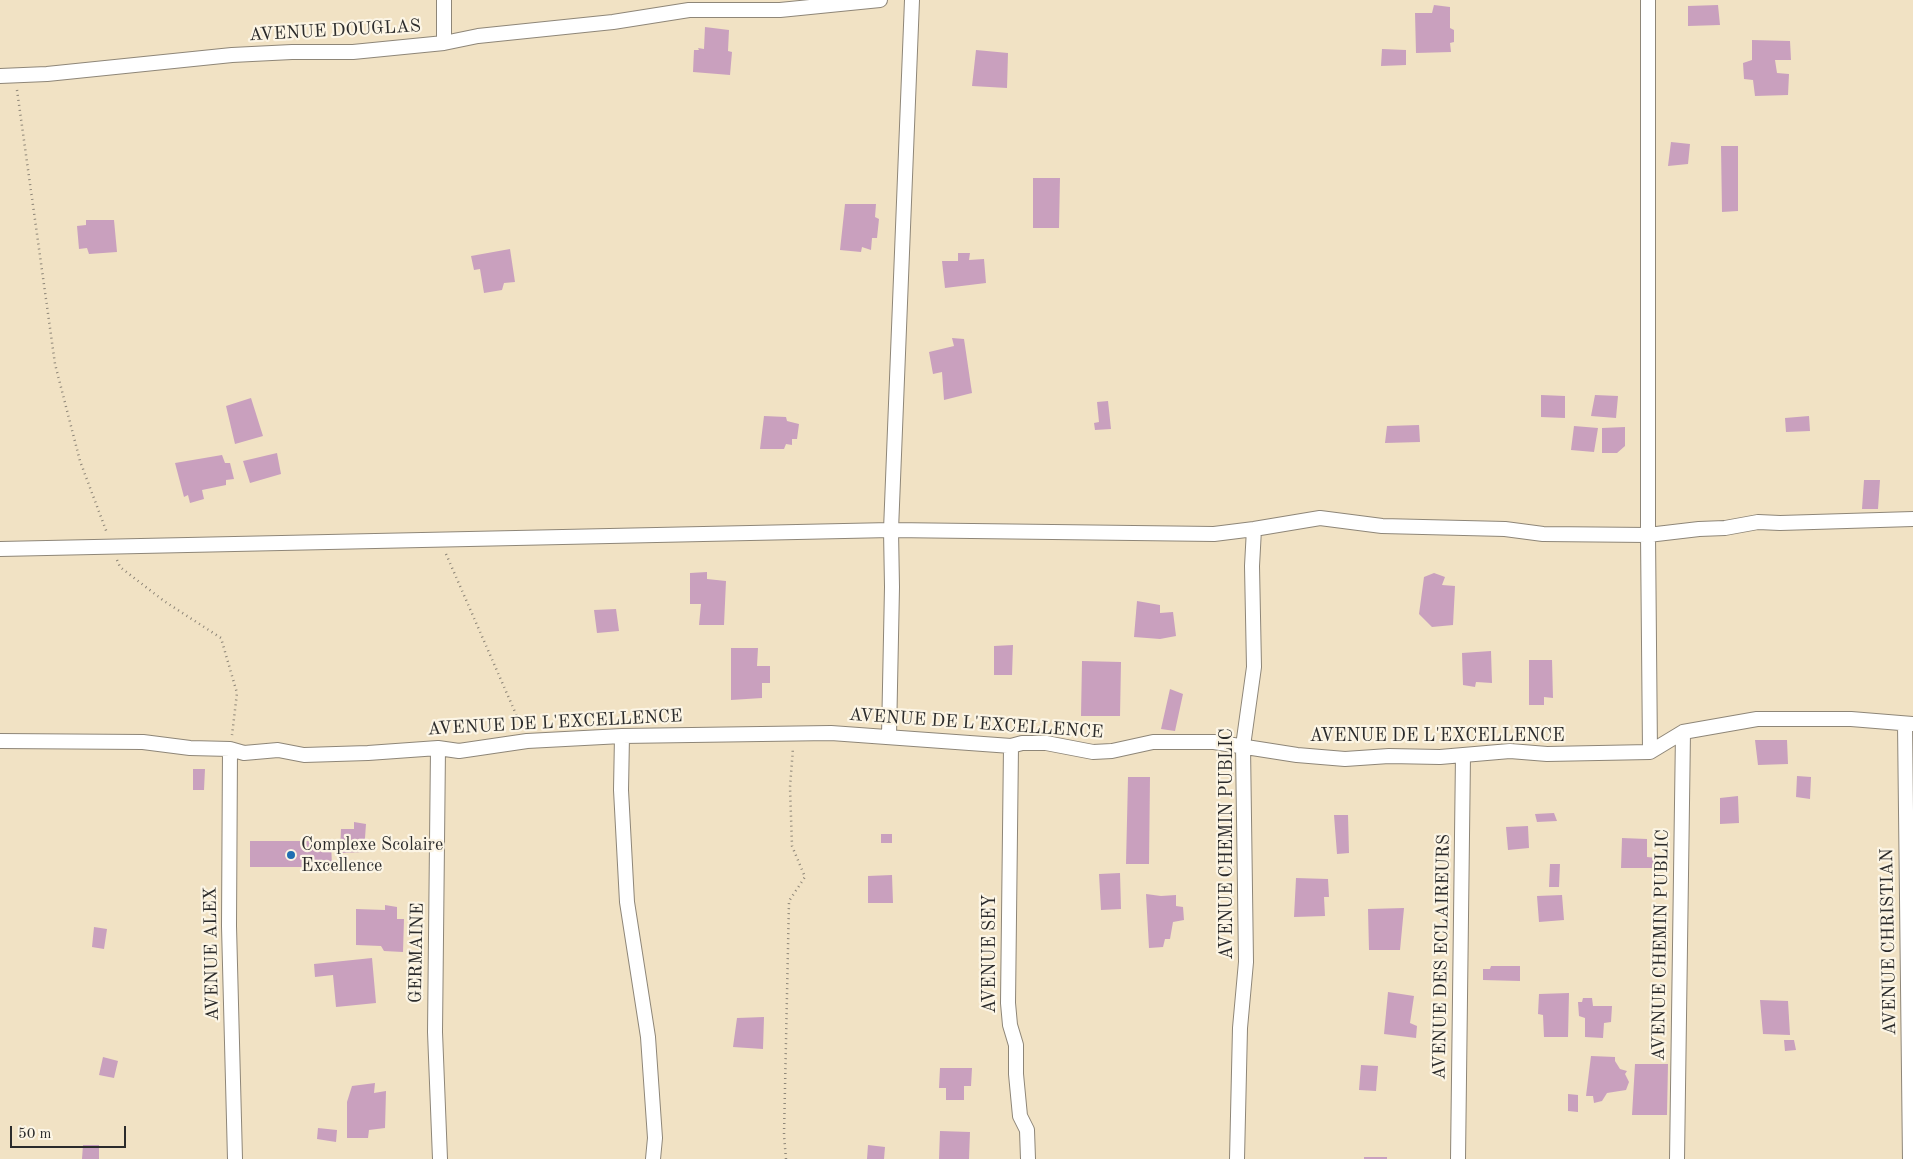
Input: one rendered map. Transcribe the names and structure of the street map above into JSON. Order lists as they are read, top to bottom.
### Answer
{
  "streets": {
    "street": [
      "AVENUE DOUGLAS",
      "AVENUE DE L'EXCELLENCE",
      "AVENUE CHEMIN PUBLIC",
      "AVENUE CHRISTIAN",
      "GERMAINE",
      "AVENUE ALEX",
      "AVENUE SEY",
      "AVENUE DES ECLAIREURS"
    ]
  },
  "crossings": [
    ["AVENUE DE L'EXCELLENCE", "AVENUE CHEMIN PUBLIC"],
    ["AVENUE DE L'EXCELLENCE", "GERMAINE"],
    ["AVENUE DE L'EXCELLENCE", "AVENUE ALEX"],
    ["AVENUE DE L'EXCELLENCE", "AVENUE SEY"],
    ["AVENUE DE L'EXCELLENCE", "AVENUE DES ECLAIREURS"]
  ],
  "places": ["Complexe Scolaire Excellence"],
  "scale_bar": "50 m"
}
